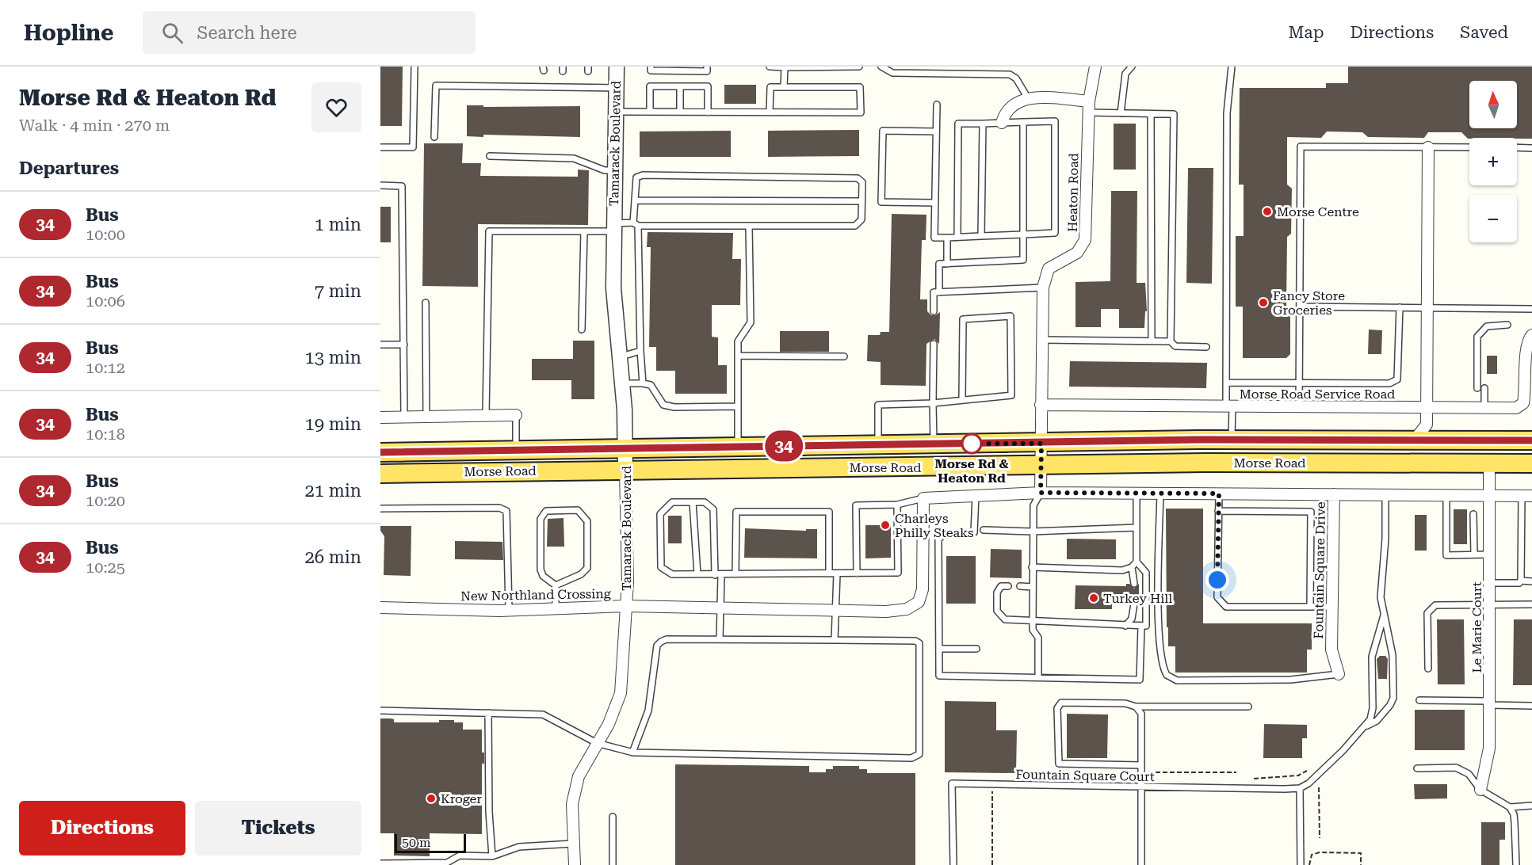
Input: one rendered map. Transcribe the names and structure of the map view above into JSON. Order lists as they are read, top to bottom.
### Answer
{
  "streets": {
    "main road": ["Morse Road"],
    "street": [
      "Tamarack Boulevard",
      "Heaton Road",
      "Morse Road Service Road",
      "Fountain Square Drive",
      "New Northland Crossing",
      "Le Marie Court"
    ],
    "lane": ["Fountain Square Court"]
  },
  "crossings": [
    ["Tamarack Boulevard", "Morse Road"],
    ["Tamarack Boulevard", "New Northland Crossing"],
    ["Heaton Road", "Morse Road Service Road"],
    ["Heaton Road", "Morse Road"],
    ["Morse Road", "Le Marie Court"]
  ],
  "places": [
    "Morse Centre",
    "Fancy Store Groceries",
    "Morse Rd & Heaton Rd",
    "Charleys Philly Steaks",
    "Turkey Hill",
    "Kroger"
  ],
  "lines": ["bus line 34"],
  "scale_bar": "50 m",
  "north": "top",
  "page": {
    "header": "Hopline",
    "search": "Search here",
    "nav": ["Map", "Directions", "Saved"],
    "heading": [
      ["Morse Rd & Heaton Rd", "Walk · 4 min · 270 m"],
      "Departures"
    ],
    "on_map": "34",
    "map_buttons": ["+", "−"],
    "list": [
      {
        "mark": "34",
        "name": "Bus",
        "note": "10:00",
        "value": "1 min"
      },
      {
        "mark": "34",
        "name": "Bus",
        "note": "10:06",
        "value": "7 min"
      },
      {
        "mark": "34",
        "name": "Bus",
        "note": "10:12",
        "value": "13 min"
      },
      {
        "mark": "34",
        "name": "Bus",
        "note": "10:18",
        "value": "19 min"
      },
      {
        "mark": "34",
        "name": "Bus",
        "note": "10:20",
        "value": "21 min"
      },
      {
        "mark": "34",
        "name": "Bus",
        "note": "10:25",
        "value": "26 min"
      }
    ],
    "buttons": ["Directions", "Tickets"],
    "scale": "50 m"
  }
}
